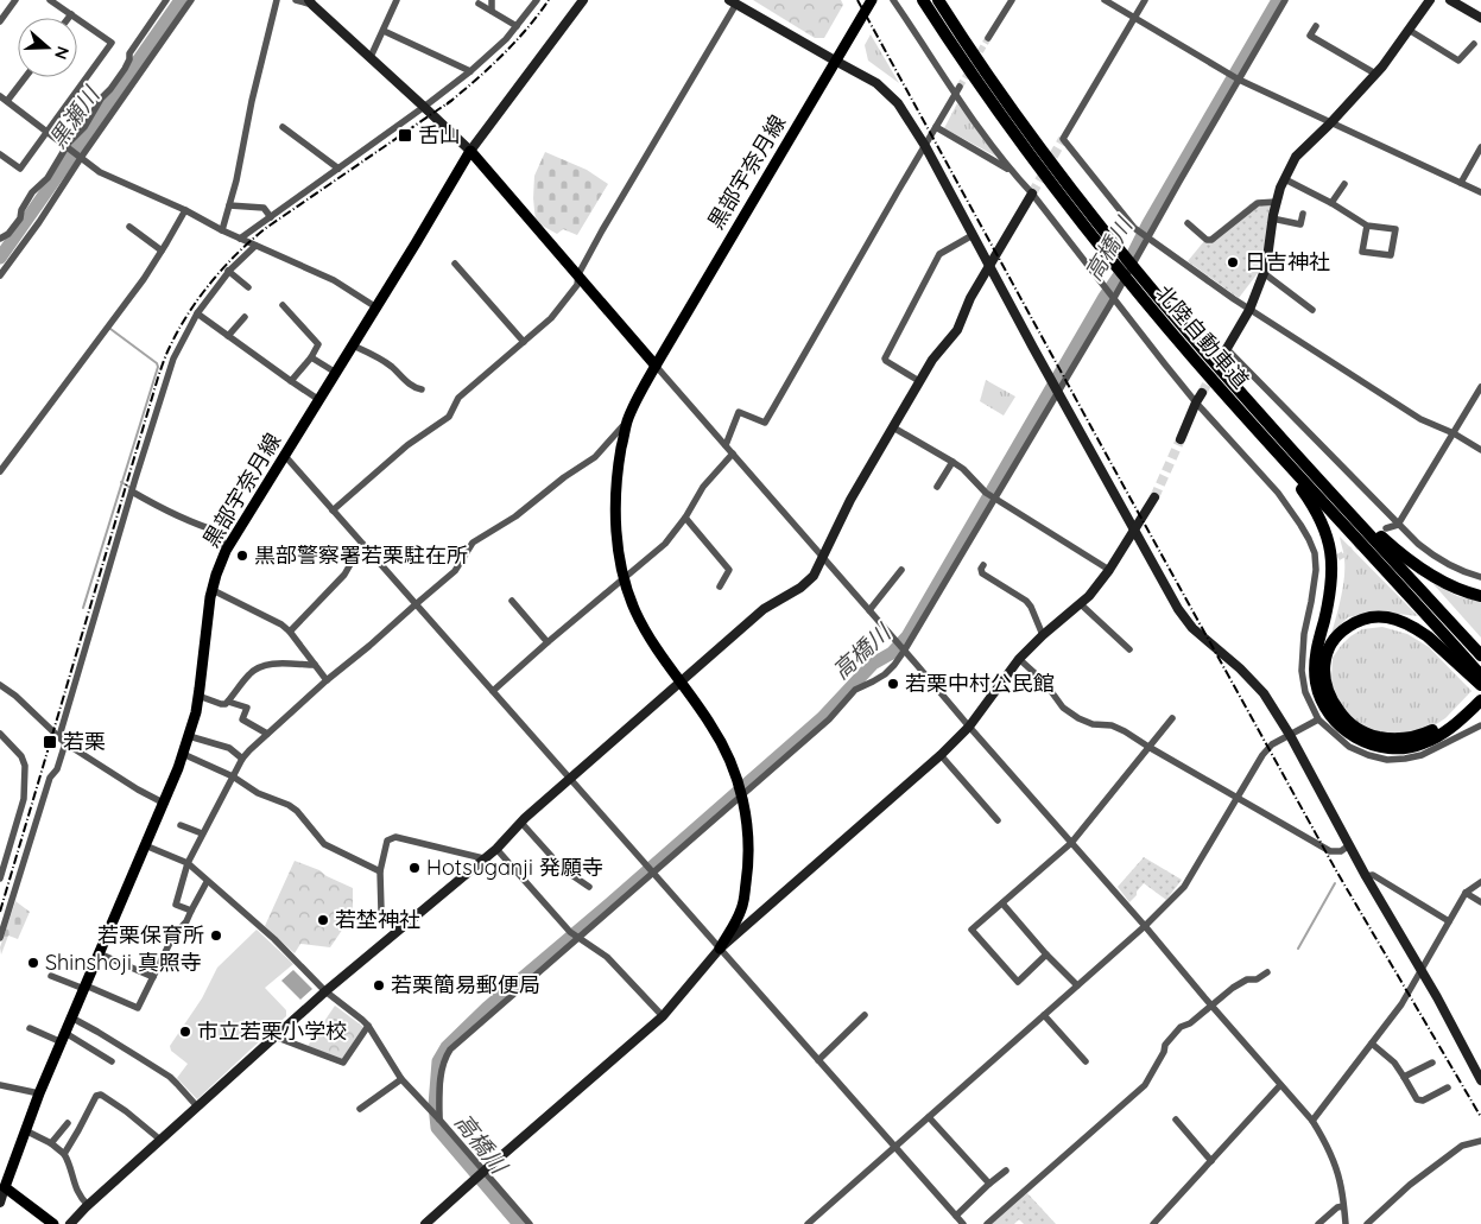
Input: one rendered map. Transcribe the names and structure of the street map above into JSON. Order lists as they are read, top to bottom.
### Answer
{
  "streets": {
    "highway": ["北陸自動車道"],
    "main road": ["黒部宇奈月線"]
  },
  "water": ["黒瀬川", "高橋川"],
  "places": {
    "transit": ["舌山", "若栗"],
    "other": [
      "日吉神社",
      "黒部警察署若栗駐在所",
      "若栗中村公民館",
      "Hotsuganji 発願寺",
      "若埜神社",
      "若栗保育所",
      "Shinshoji 真照寺",
      "若栗簡易郵便局",
      "市立若栗小学校"
    ]
  },
  "north": "right"
}
